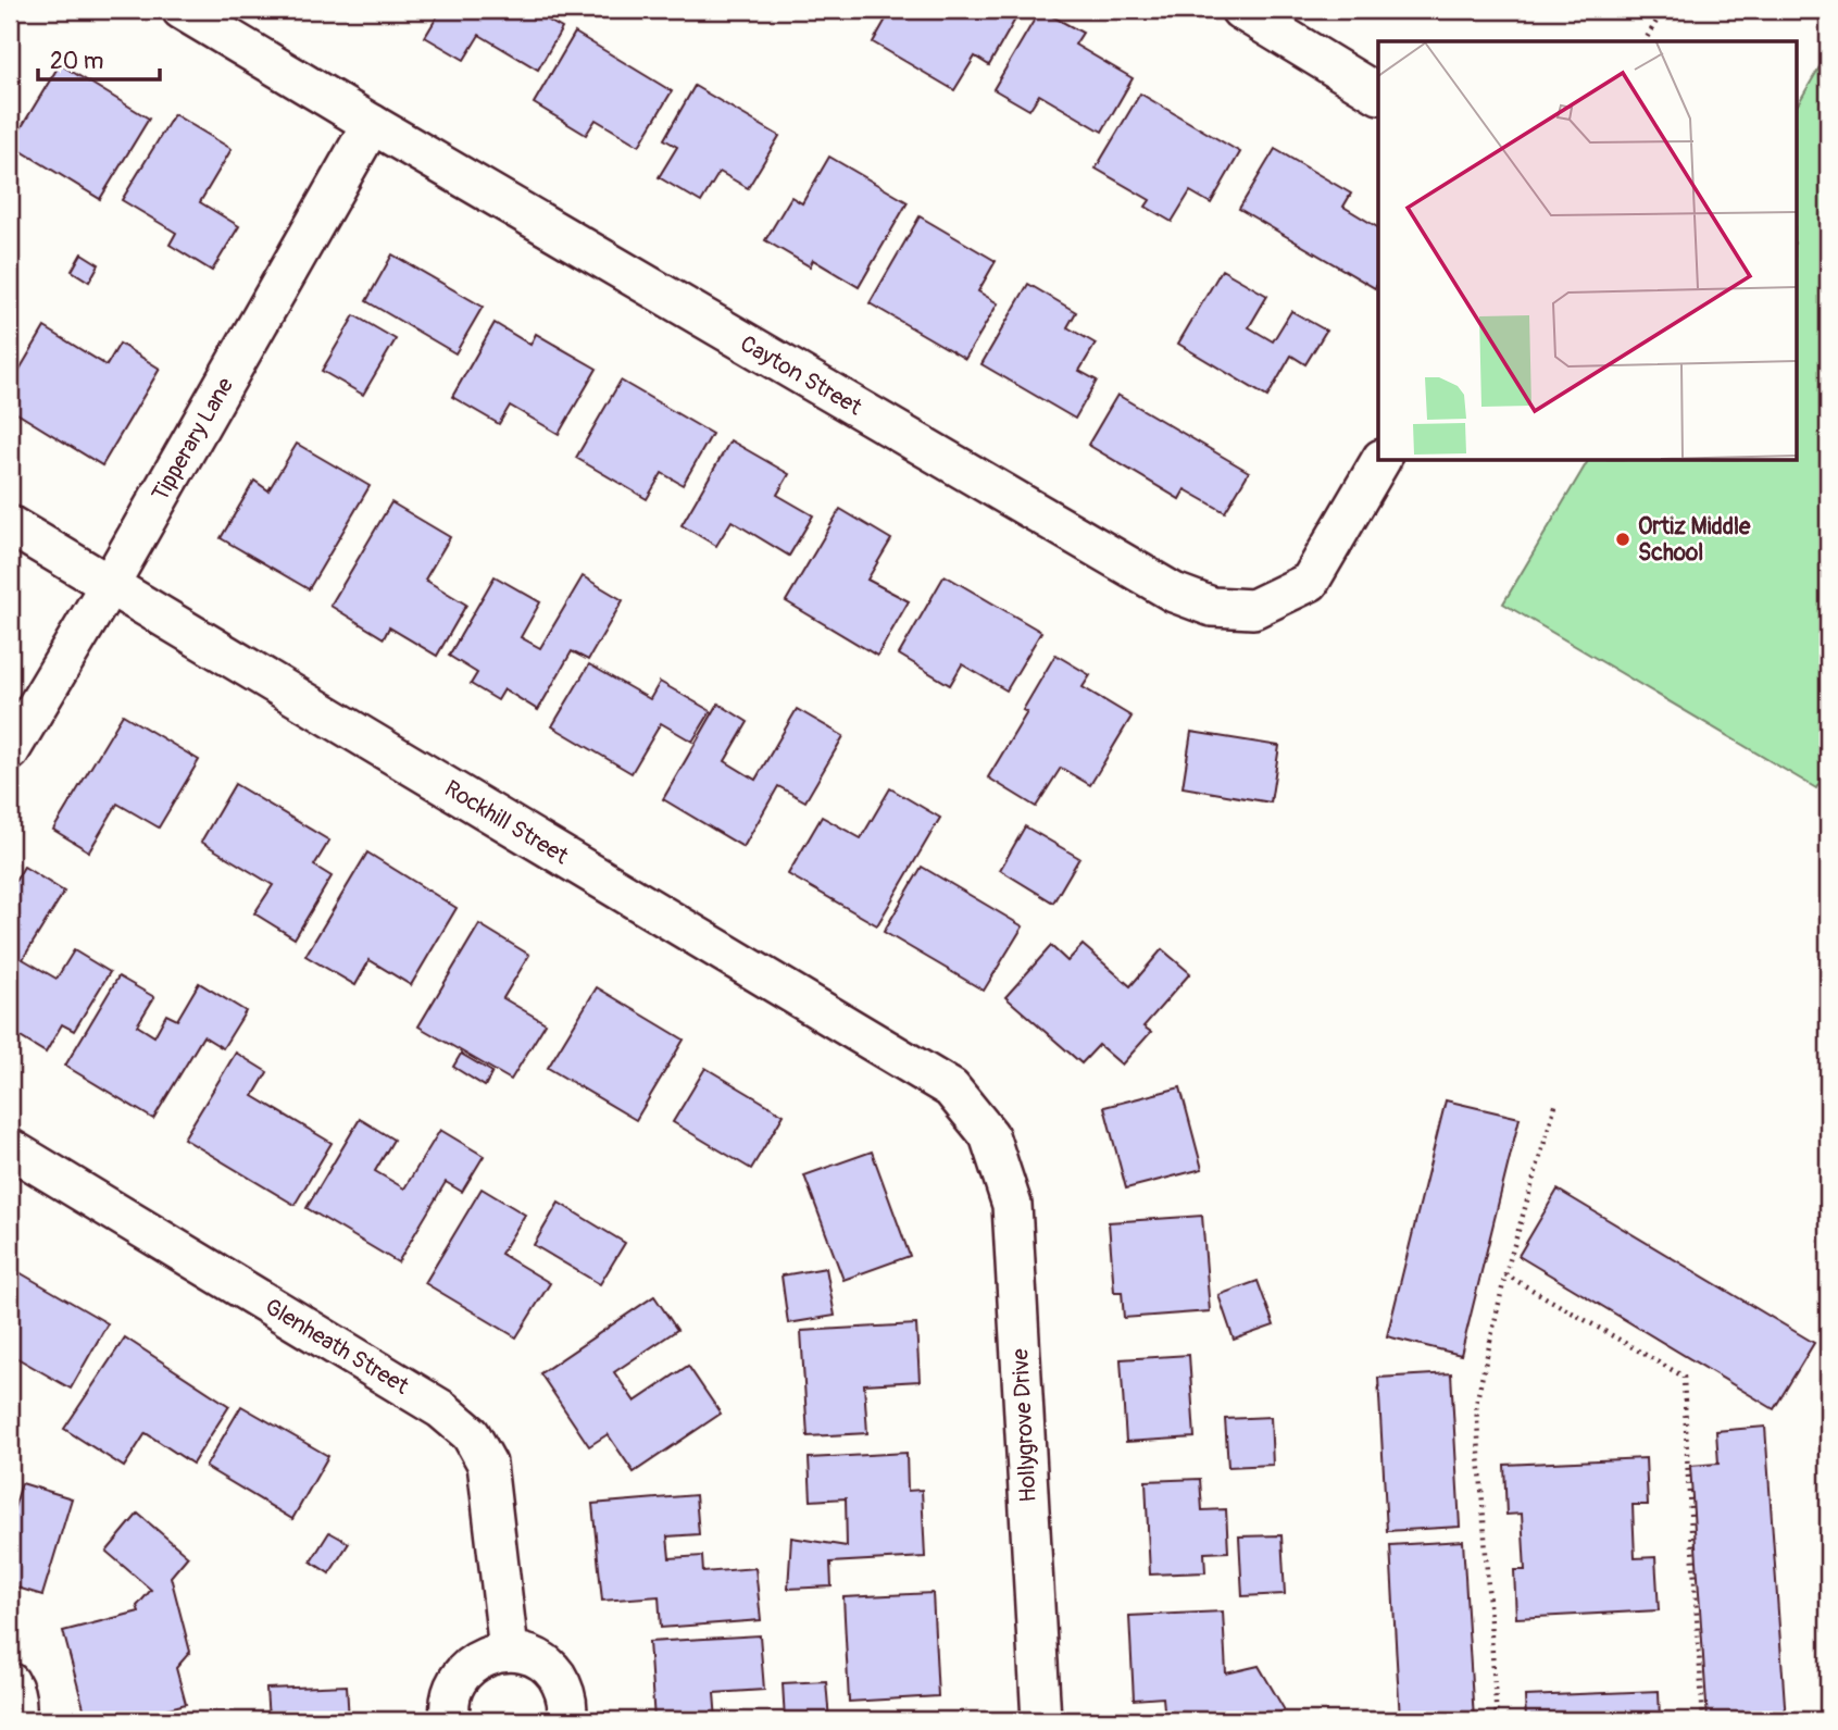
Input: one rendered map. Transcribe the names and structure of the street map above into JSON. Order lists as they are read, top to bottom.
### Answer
{
  "streets": {
    "street": [
      "Cayton Street",
      "Tipperary Lane",
      "Rockhill Street",
      "Glenheath Street",
      "Hollygrove Drive"
    ]
  },
  "crossings": [
    ["Cayton Street", "Tipperary Lane"],
    ["Tipperary Lane", "Rockhill Street"],
    ["Rockhill Street", "Hollygrove Drive"]
  ],
  "places": ["Ortiz Middle School"],
  "scale_bar": "20 m"
}
